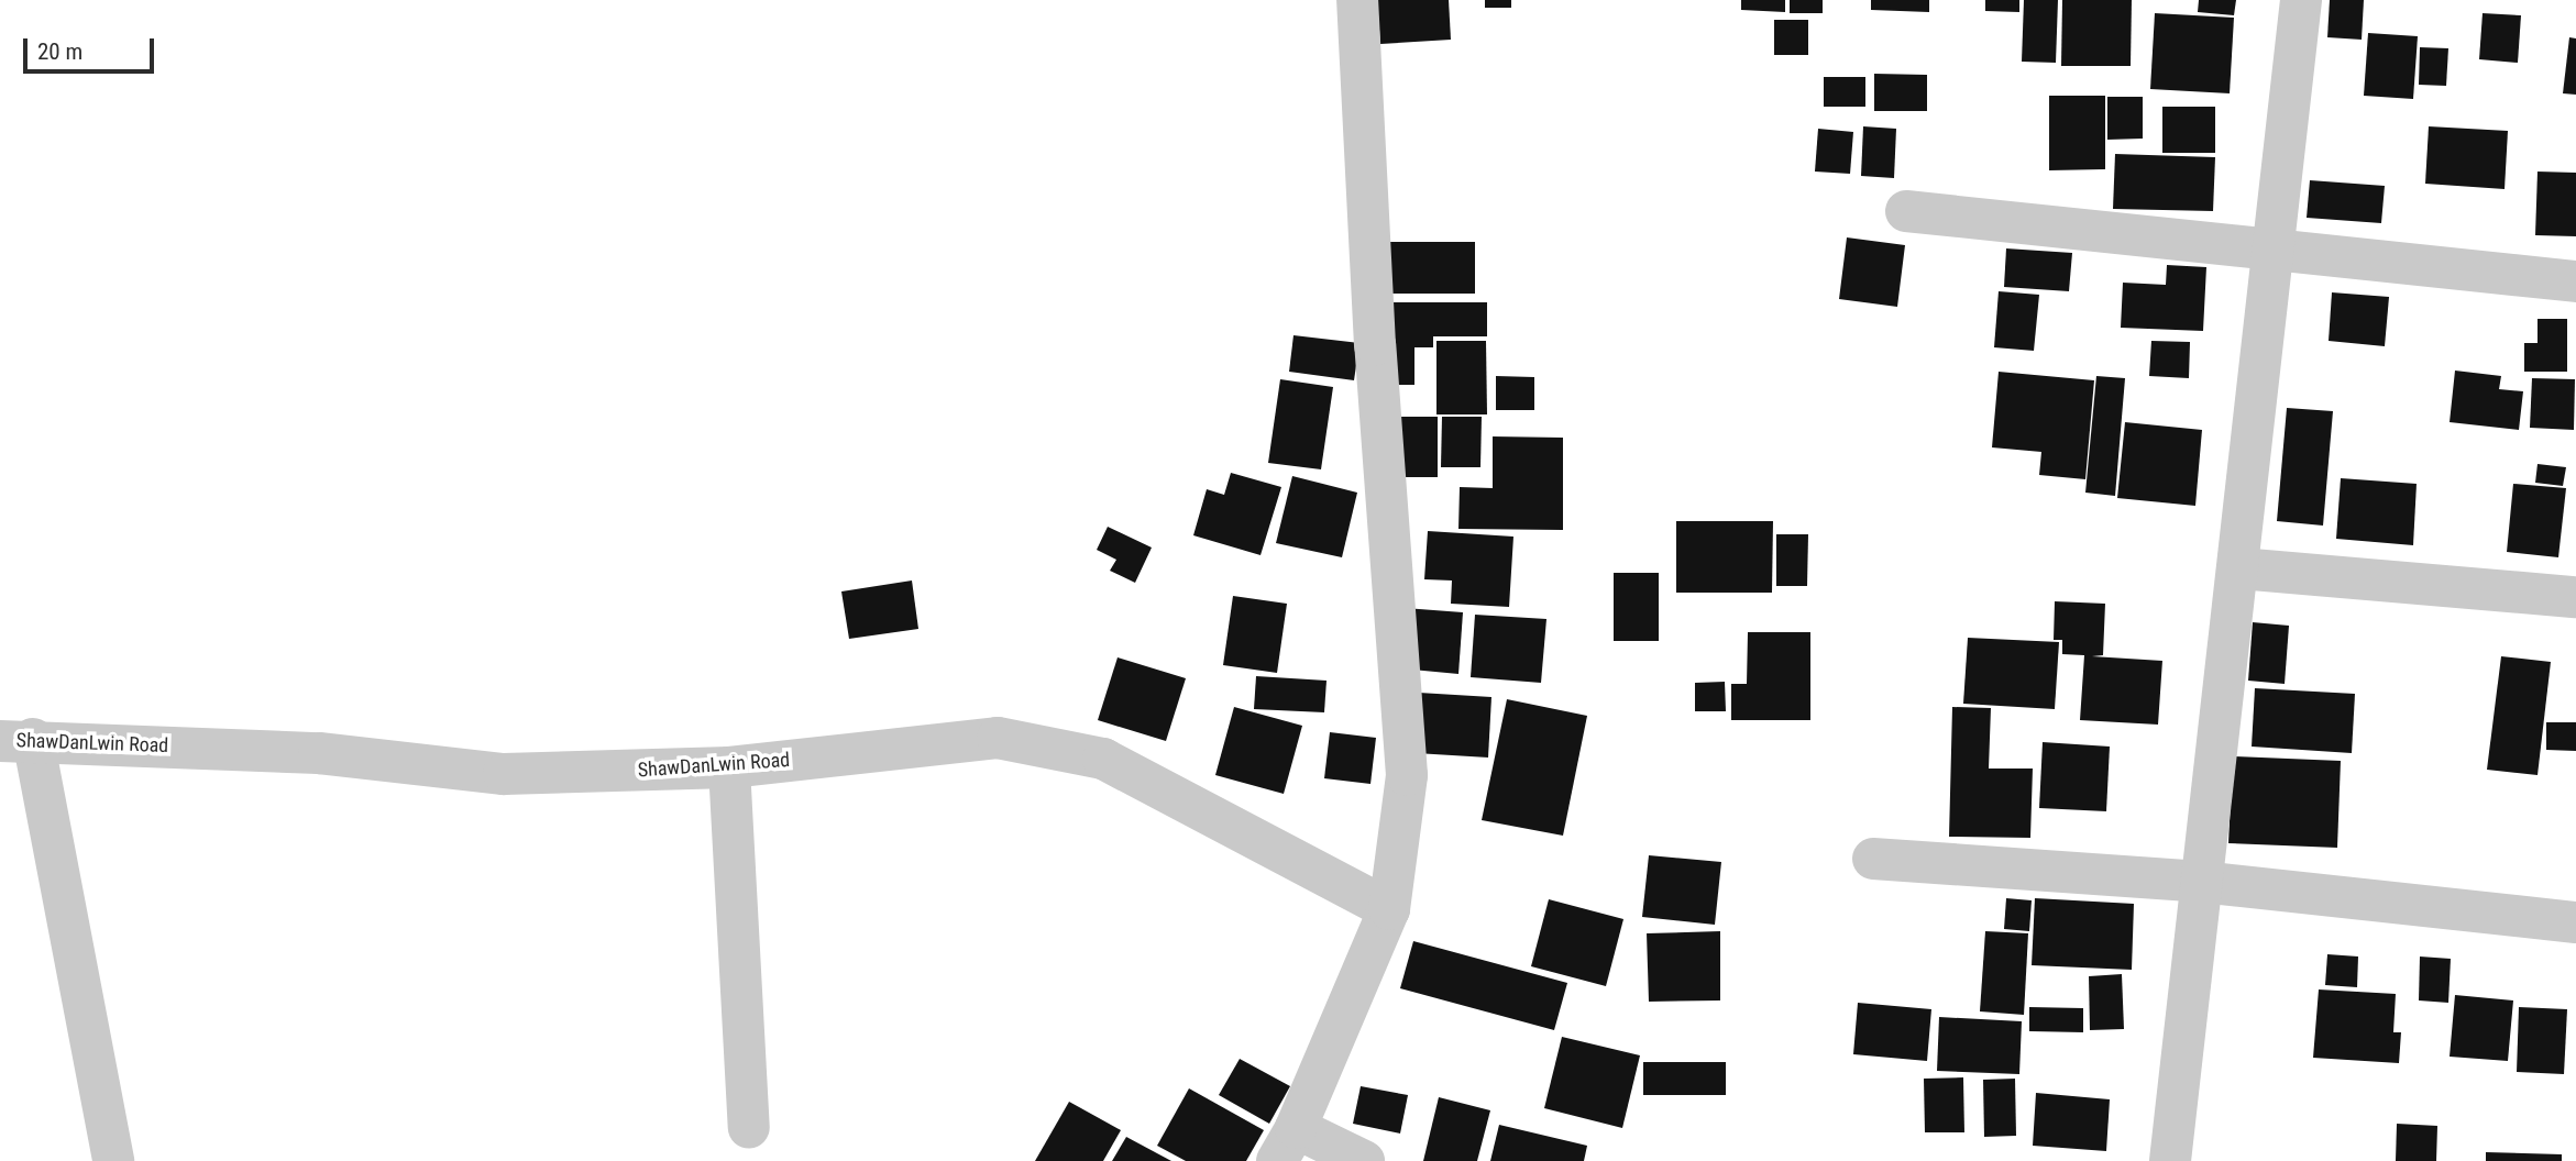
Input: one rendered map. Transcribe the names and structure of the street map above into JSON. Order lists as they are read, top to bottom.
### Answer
{
  "streets": {
    "street": ["ShawDanLwin Road"]
  },
  "scale_bar": "20 m"
}
